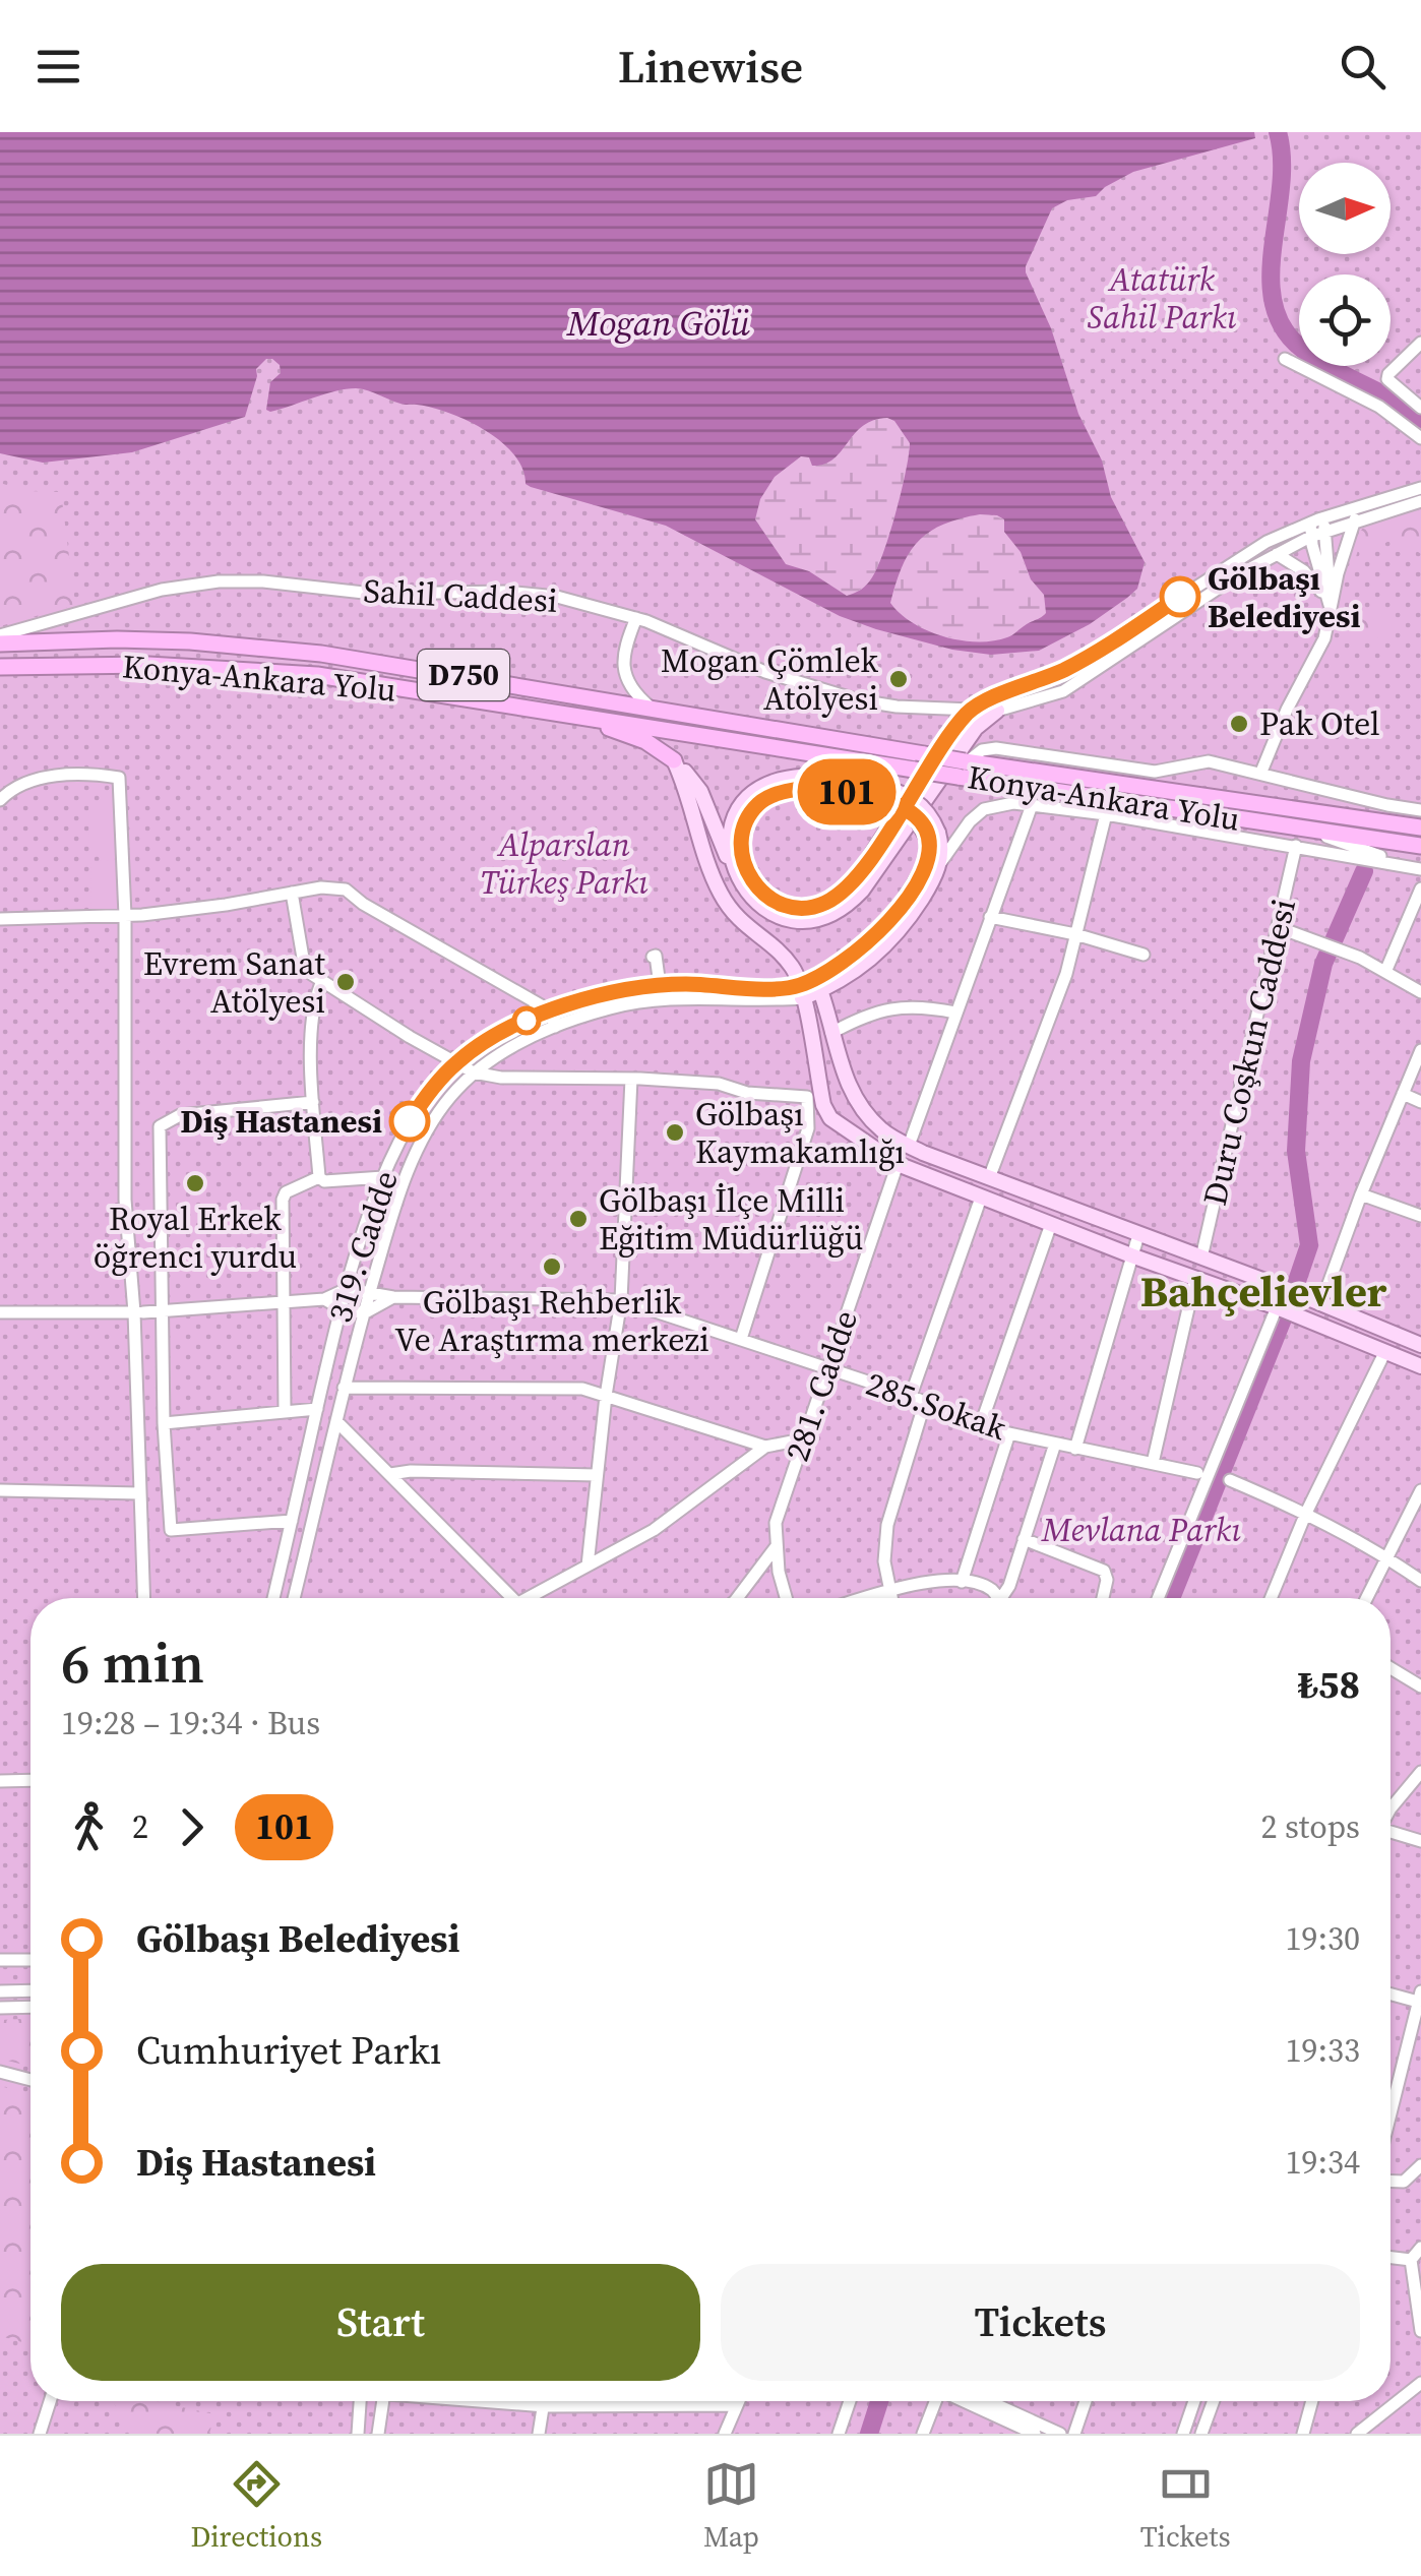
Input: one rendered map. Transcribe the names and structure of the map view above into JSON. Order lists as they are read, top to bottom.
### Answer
{
  "streets": {
    "highway": ["D750", "Konya-Ankara Yolu"],
    "main road": ["319. Cadde"],
    "street": [
      "Sahil Caddesi",
      "Duru Coşkun Caddesi",
      "281. Cadde",
      "285.Sokak"
    ]
  },
  "crossings": [
    ["Sahil Caddesi", "D750"],
    ["D750", "Konya-Ankara Yolu"],
    ["Duru Coşkun Caddesi", "319. Cadde"],
    ["319. Cadde", "285.Sokak"],
    ["281. Cadde", "285.Sokak"]
  ],
  "districts": ["Bahçelievler"],
  "water": ["Mogan Gölü"],
  "parks": ["Atatürk Sahil Parkı", "Alparslan Türkeş Parkı", "Mevlana Parkı"],
  "places": [
    "Gölbaşı Belediyesi",
    "Mogan Çömlek Atölyesi",
    "Pak Otel",
    "Evrem Sanat Atölyesi",
    "Diş Hastanesi",
    "Gölbaşı Kaymakamlığı",
    "Royal Erkek öğrenci yurdu",
    "Gölbaşı İlçe Milli Eğitim Müdürlüğü",
    "Gölbaşı Rehberlik Ve Araştırma merkezi"
  ],
  "lines": ["bus line 101"],
  "north": "right",
  "page": {
    "header": "Linewise",
    "on_map": "101",
    "heading": ["6 min", "19:28 – 19:34 · Bus", "₺58"],
    "legs": ["2", "101", "2 stops"],
    "list": [
      {
        "name": "Gölbaşı Belediyesi",
        "value": "19:30"
      },
      {
        "name": "Cumhuriyet Parkı",
        "value": "19:33"
      },
      {
        "name": "Diş Hastanesi",
        "value": "19:34"
      }
    ],
    "buttons": ["Start", "Tickets"],
    "tabs": ["Directions", "Map", "Tickets"]
  }
}
